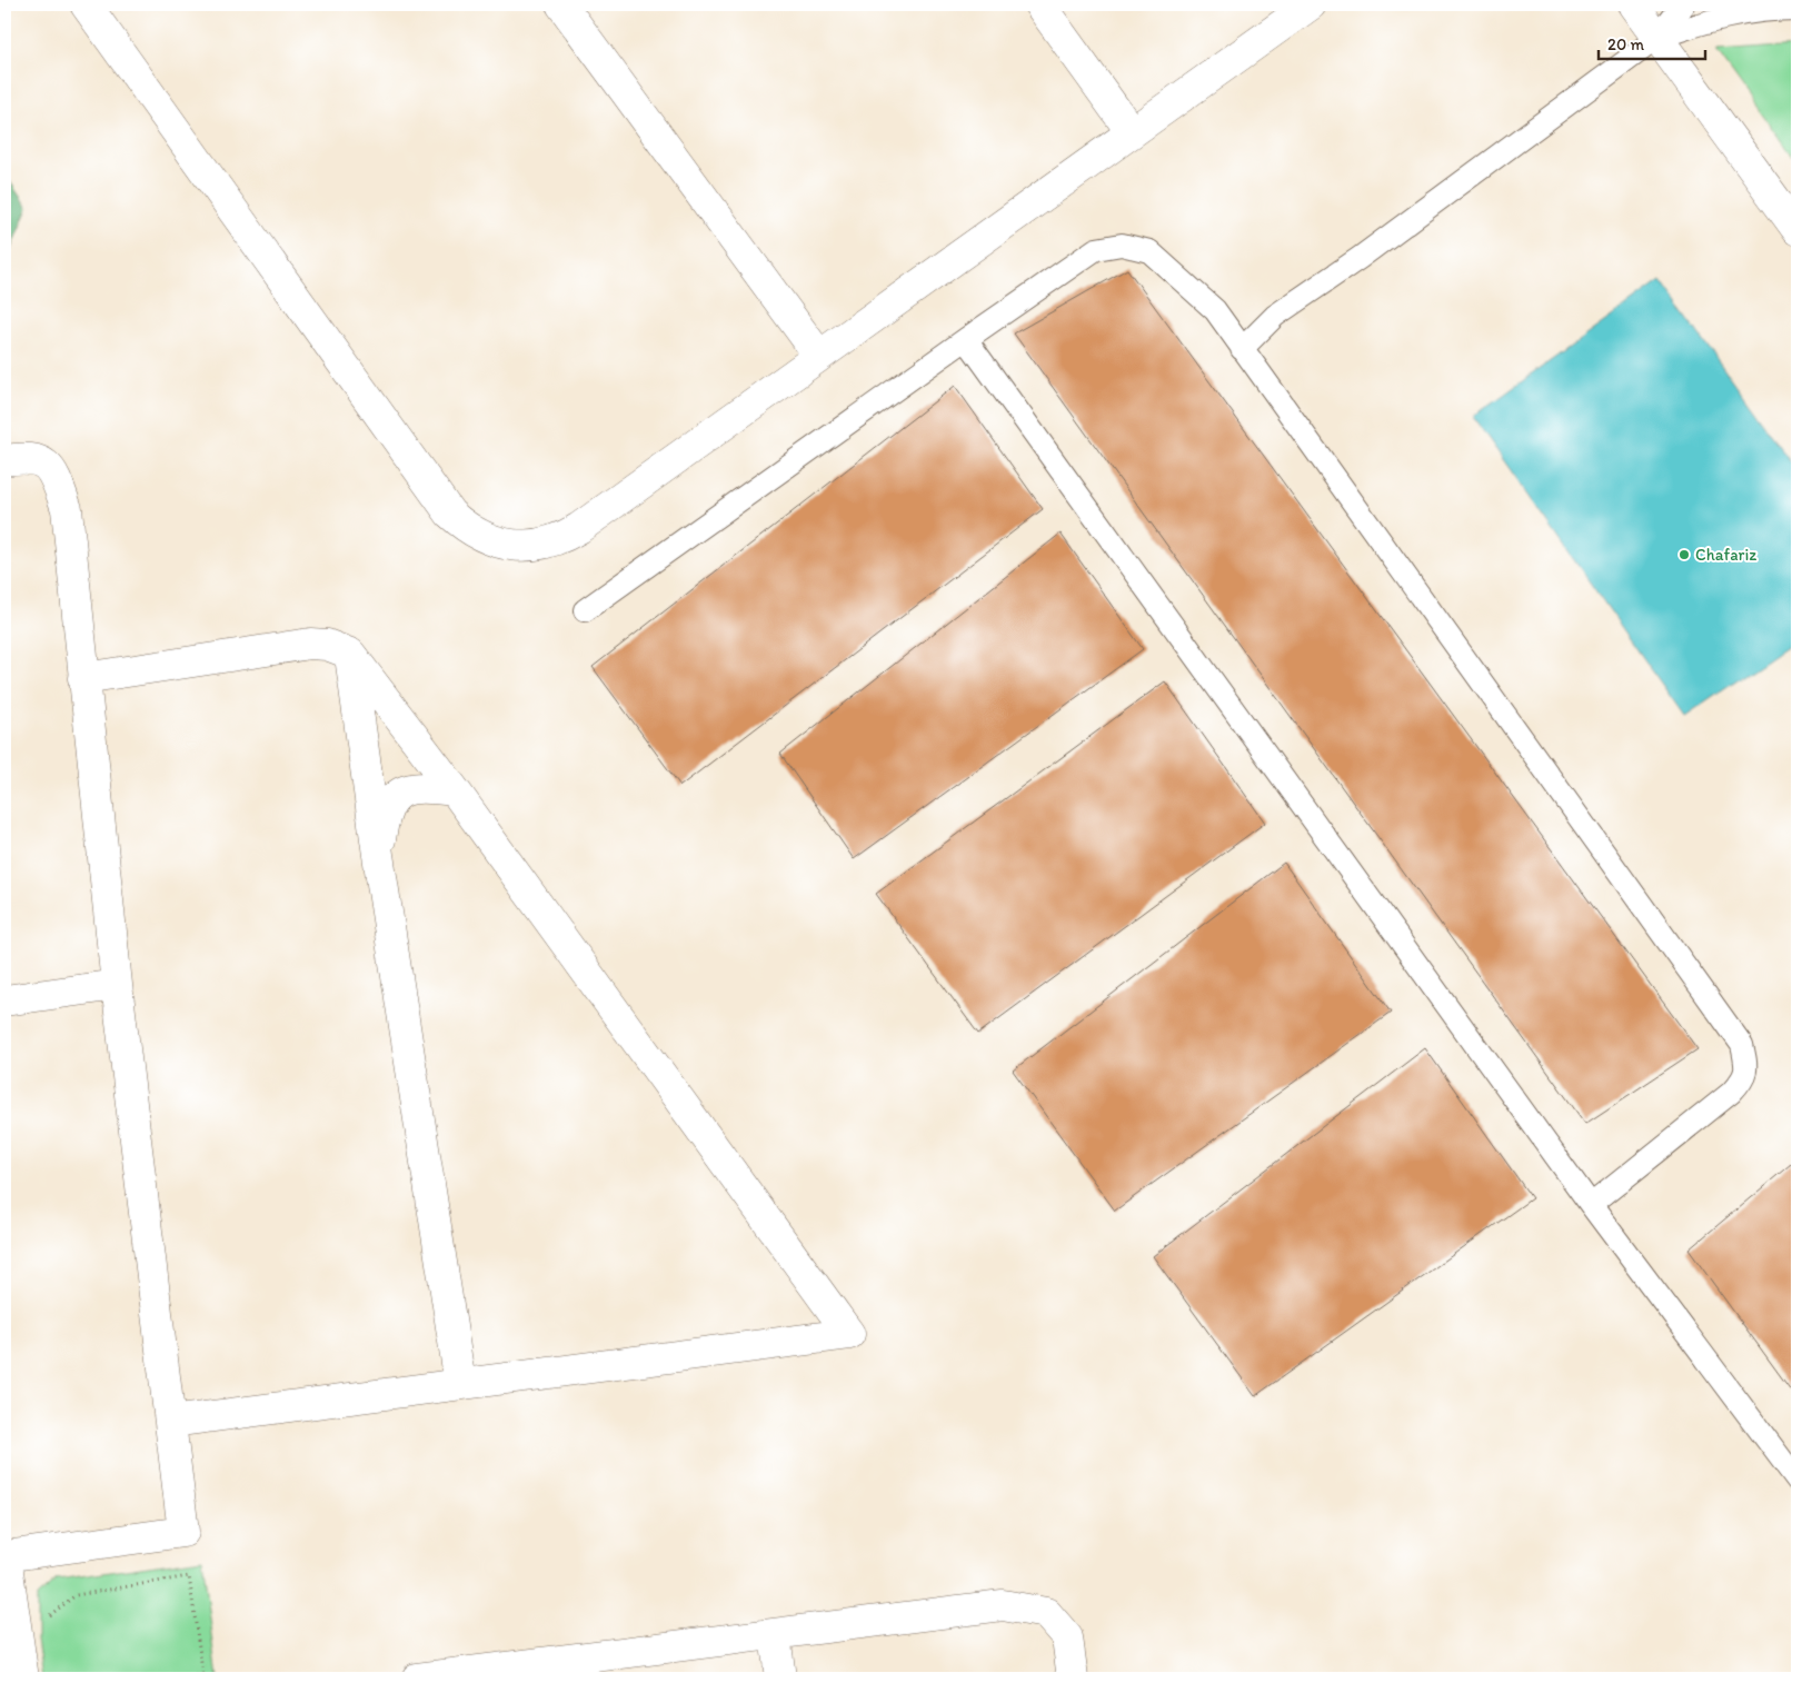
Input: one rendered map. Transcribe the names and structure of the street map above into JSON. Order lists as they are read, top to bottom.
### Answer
{
  "places": ["Chafariz"],
  "scale_bar": "20 m"
}
